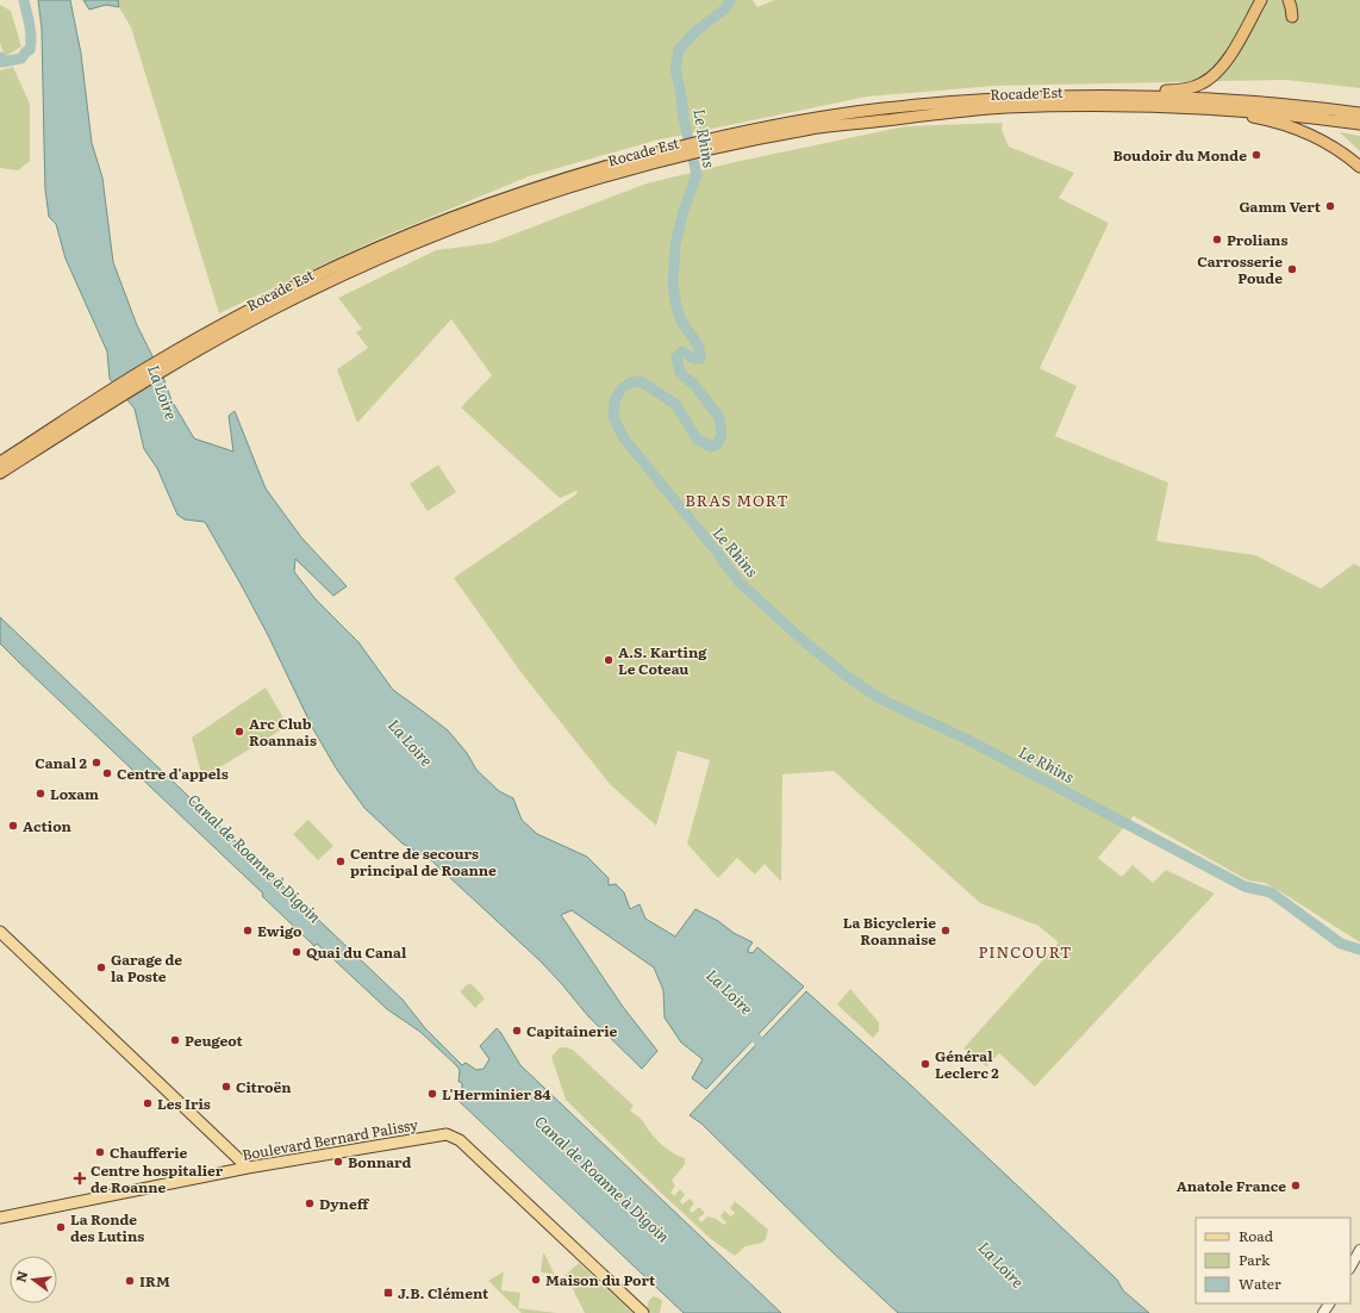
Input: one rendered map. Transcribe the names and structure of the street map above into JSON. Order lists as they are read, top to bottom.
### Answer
{
  "streets": {
    "highway": ["Rocade Est"],
    "main road": ["Boulevard Bernard Palissy"]
  },
  "districts": ["BRAS MORT", "PINCOURT"],
  "water": ["Le Rhins", "La Loire", "Canal de Roanne à Digoin"],
  "places": {
    "other": [
      "Boudoir du Monde",
      "Gamm Vert",
      "Prolians",
      "Carrosserie Poude",
      "A.S. Karting Le Coteau",
      "Arc Club Roannais",
      "Canal 2",
      "Centre d'appels",
      "Loxam",
      "Action",
      "Centre de secours principal de Roanne",
      "Ewigo",
      "La Bicyclerie Roannaise",
      "Quai du Canal",
      "Garage de la Poste",
      "Capitainerie",
      "Peugeot",
      "Général Leclerc 2",
      "Citroën",
      "L'Herminier 84",
      "Les Iris",
      "Chaufferie",
      "Bonnard",
      "Anatole France",
      "Dyneff",
      "La Ronde des Lutins",
      "Maison du Port",
      "IRM"
    ],
    "health": ["Centre hospitalier de Roanne"],
    "transit": ["J.B. Clément"]
  },
  "legend": ["Road", "Park", "Water"],
  "north": "left"
}
